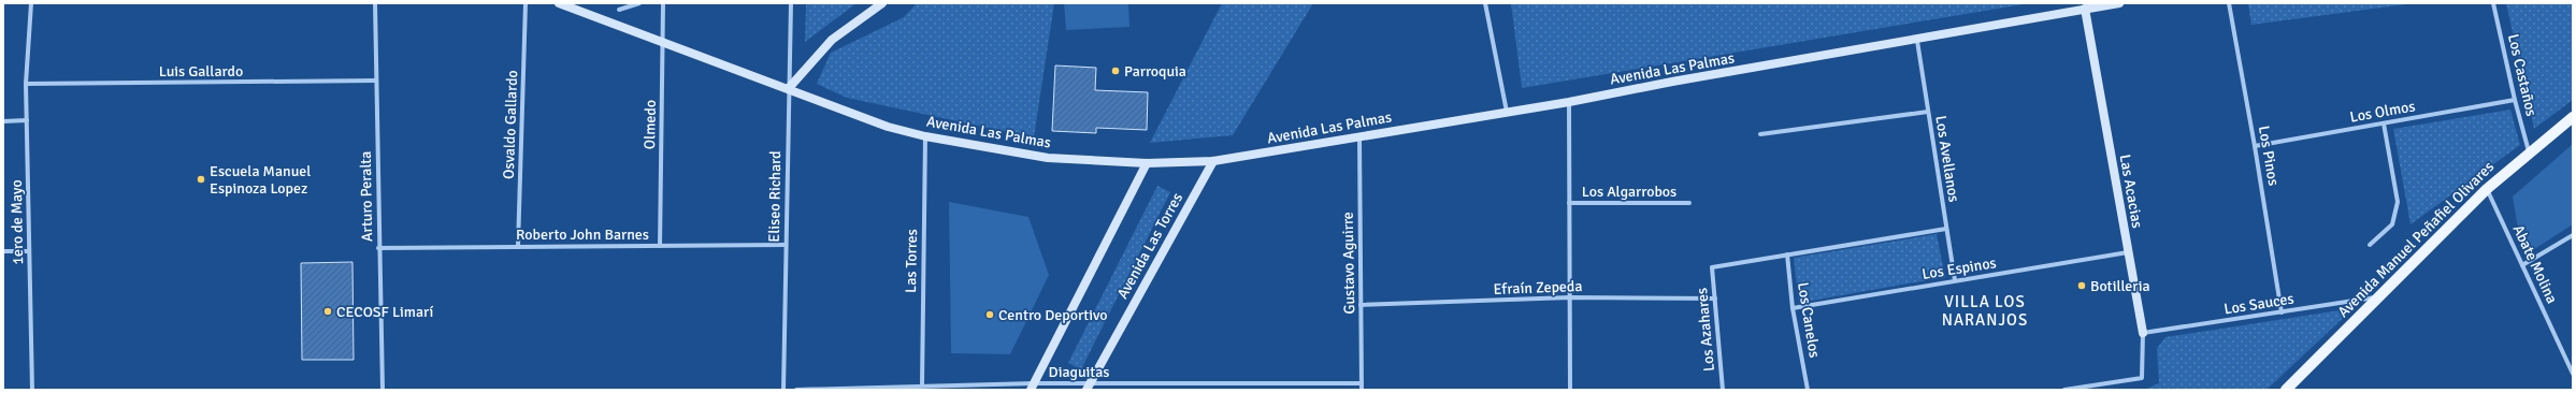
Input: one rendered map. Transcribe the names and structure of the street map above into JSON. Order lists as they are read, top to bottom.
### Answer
{
  "streets": {
    "main road": ["Avenida Manuel Peñafiel Olivares"],
    "street": [
      "Avenida Las Palmas",
      "Luis Gallardo",
      "Los Castaños",
      "Los Olmos",
      "Osvaldo Gallardo",
      "Olmedo",
      "Los Pinos",
      "Los Avellanos",
      "Los Algarrobos",
      "Las Acacias",
      "Arturo Peralta",
      "Eliseo Richard",
      "1ero de Mayo",
      "Roberto John Barnes",
      "Avenida Las Torres",
      "Las Torres",
      "Gustavo Aguirre",
      "Abate Molina",
      "Los Espinos",
      "Efraín Zepeda",
      "Los Sauces",
      "Los Canelos",
      "Los Azahares",
      "Diaguitas"
    ]
  },
  "crossings": [
    ["Avenida Las Palmas", "Olmedo"],
    ["Avenida Las Palmas", "Los Avellanos"],
    ["Avenida Las Palmas", "Las Acacias"],
    ["Avenida Las Palmas", "Eliseo Richard"],
    ["Avenida Las Palmas", "Avenida Las Torres"],
    ["Avenida Las Palmas", "Las Torres"],
    ["Avenida Las Palmas", "Gustavo Aguirre"],
    ["Luis Gallardo", "Arturo Peralta"],
    ["Luis Gallardo", "1ero de Mayo"],
    ["Los Castaños", "Los Olmos"],
    ["Los Castaños", "Avenida Manuel Peñafiel Olivares"],
    ["Los Olmos", "Los Pinos"],
    ["Osvaldo Gallardo", "Roberto John Barnes"],
    ["Olmedo", "Roberto John Barnes"],
    ["Los Pinos", "Los Sauces"],
    ["Los Avellanos", "Los Espinos"],
    ["Las Acacias", "Los Espinos"],
    ["Las Acacias", "Los Sauces"],
    ["Arturo Peralta", "Roberto John Barnes"],
    ["Eliseo Richard", "Roberto John Barnes"],
    ["Avenida Manuel Peñafiel Olivares", "Abate Molina"],
    ["Avenida Manuel Peñafiel Olivares", "Los Sauces"],
    ["Avenida Las Torres", "Diaguitas"],
    ["Las Torres", "Diaguitas"],
    ["Gustavo Aguirre", "Efraín Zepeda"],
    ["Gustavo Aguirre", "Diaguitas"],
    ["Los Espinos", "Los Canelos"],
    ["Efraín Zepeda", "Los Azahares"],
    ["Los Canelos", "Los Azahares"]
  ],
  "districts": ["VILLA LOS NARANJOS"],
  "places": [
    "Parroquia",
    "Escuela Manuel Espinoza Lopez",
    "Botilleria",
    "CECOSF Limarí",
    "Centro Deportivo"
  ]
}
